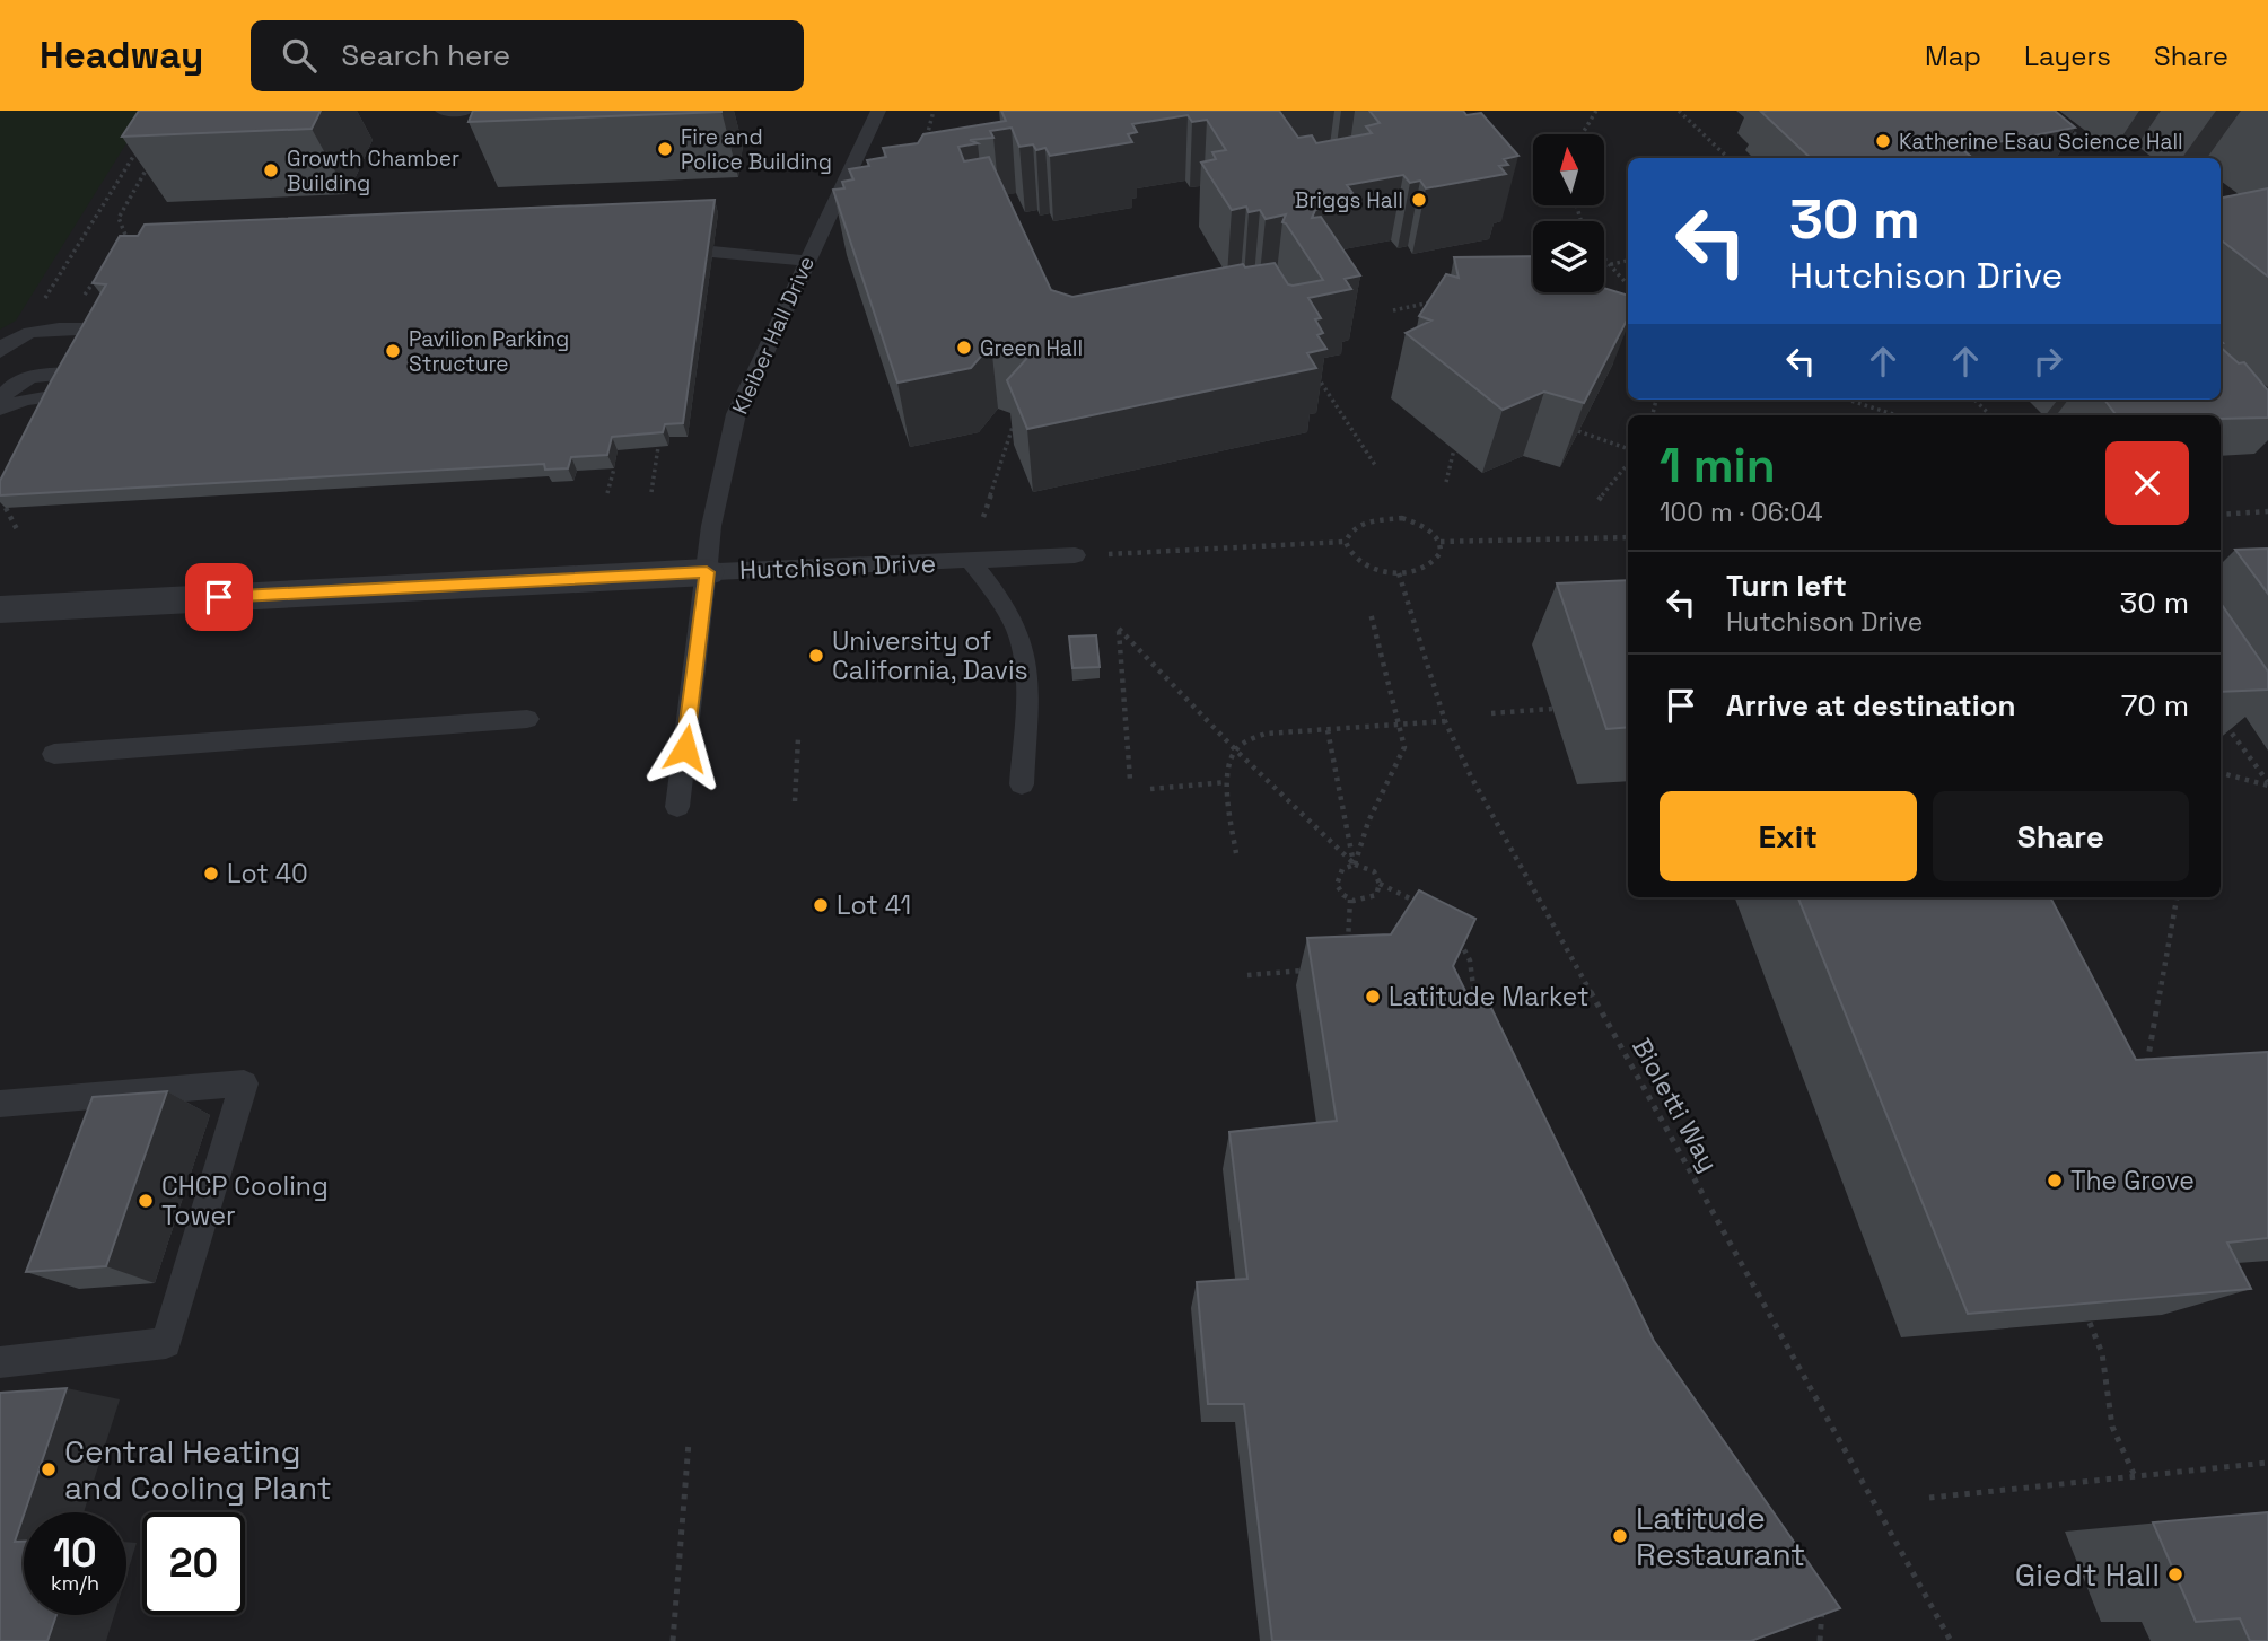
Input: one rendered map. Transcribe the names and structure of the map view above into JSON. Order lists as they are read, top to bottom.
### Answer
{
  "streets": {
    "street": ["Hutchison Drive"],
    "lane": ["Kleiber Hall Drive"],
    "path": ["Bioletti Way"]
  },
  "crossings": [
    ["Kleiber Hall Drive", "Hutchison Drive"]
  ],
  "places": [
    "Katherine Esau Science Hall",
    "Fire and Police Building",
    "Growth Chamber Building",
    "Briggs Hall",
    "Green Hall",
    "Pavilion Parking Structure",
    "University of California, Davis",
    "Lot 40",
    "Lot 41",
    "Latitude Market",
    "The Grove",
    "CHCP Cooling Tower",
    "Central Heating and Cooling Plant",
    "Latitude Restaurant",
    "Giedt Hall"
  ],
  "north": "top",
  "page": {
    "header": "Headway",
    "search": "Search here",
    "nav": ["Map", "Layers", "Share"],
    "turn": ["30 m", "Hutchison Drive"],
    "heading": ["1 min", "100 m · 06:04"],
    "list": [
      {
        "name": "Turn left",
        "note": "Hutchison Drive",
        "value": "30 m"
      },
      {
        "name": "Arrive at destination",
        "value": "70 m"
      }
    ],
    "buttons": ["Exit", "Share"],
    "speed": "10 km/h",
    "limit": "20"
  }
}
